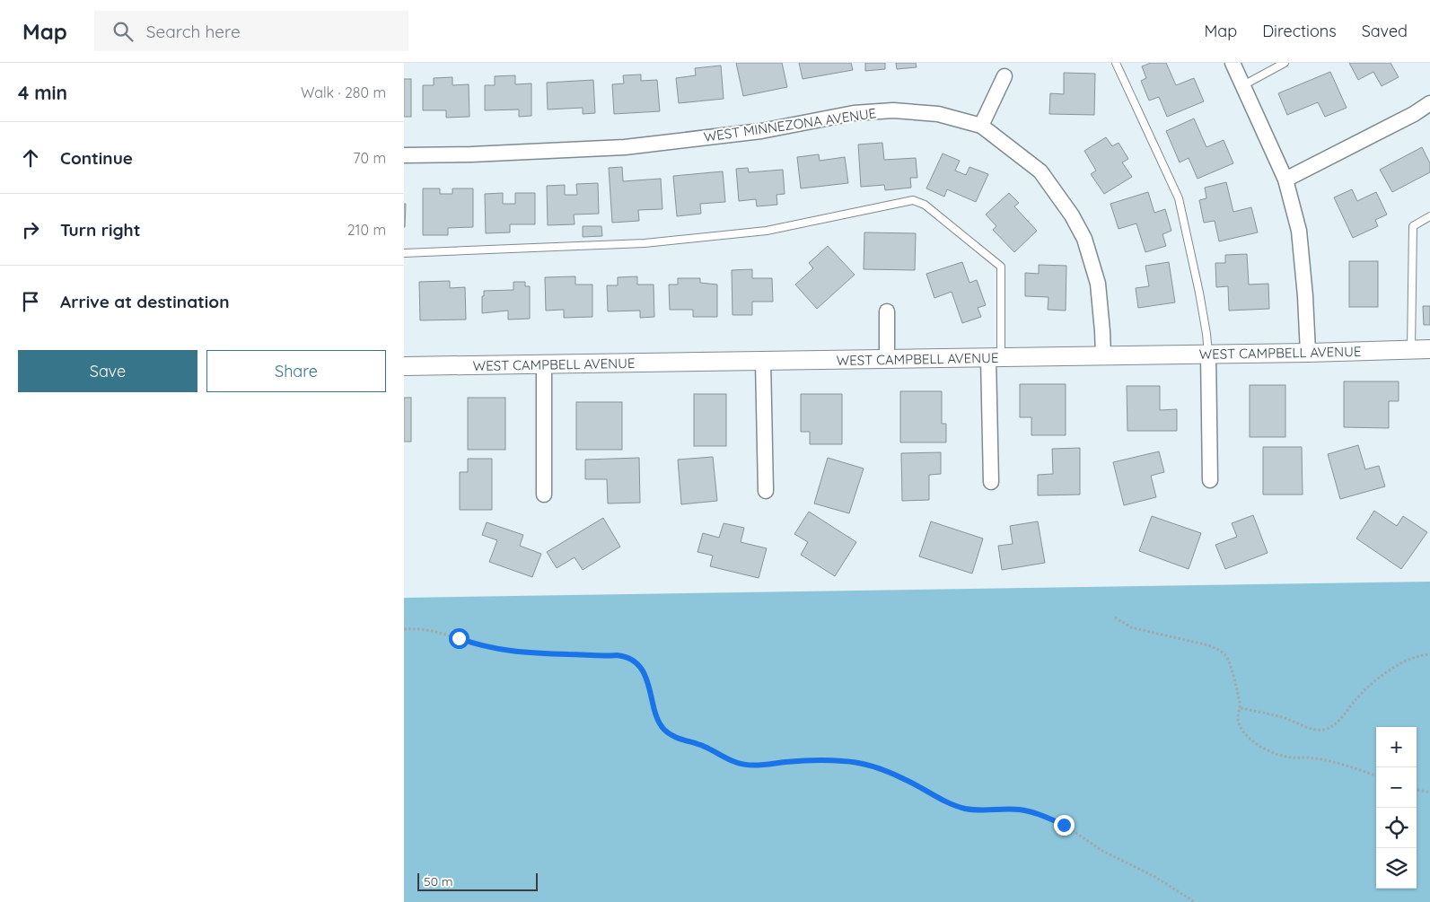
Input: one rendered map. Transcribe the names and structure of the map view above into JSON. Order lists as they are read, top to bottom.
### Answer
{
  "streets": {
    "street": ["WEST MINNEZONA AVENUE", "WEST CAMPBELL AVENUE"]
  },
  "crossings": [
    ["WEST MINNEZONA AVENUE", "WEST CAMPBELL AVENUE"]
  ],
  "scale_bar": "50 m",
  "page": {
    "header": "Map",
    "search": "Search here",
    "nav": ["Map", "Directions", "Saved"],
    "heading": ["4 min", "Walk · 280 m"],
    "list": [
      ["Continue", "70 m"],
      ["Turn right", "210 m"],
      "Arrive at destination"
    ],
    "buttons": ["Save", "Share"],
    "map_buttons": ["+", "−"],
    "scale": "50 m"
  }
}
